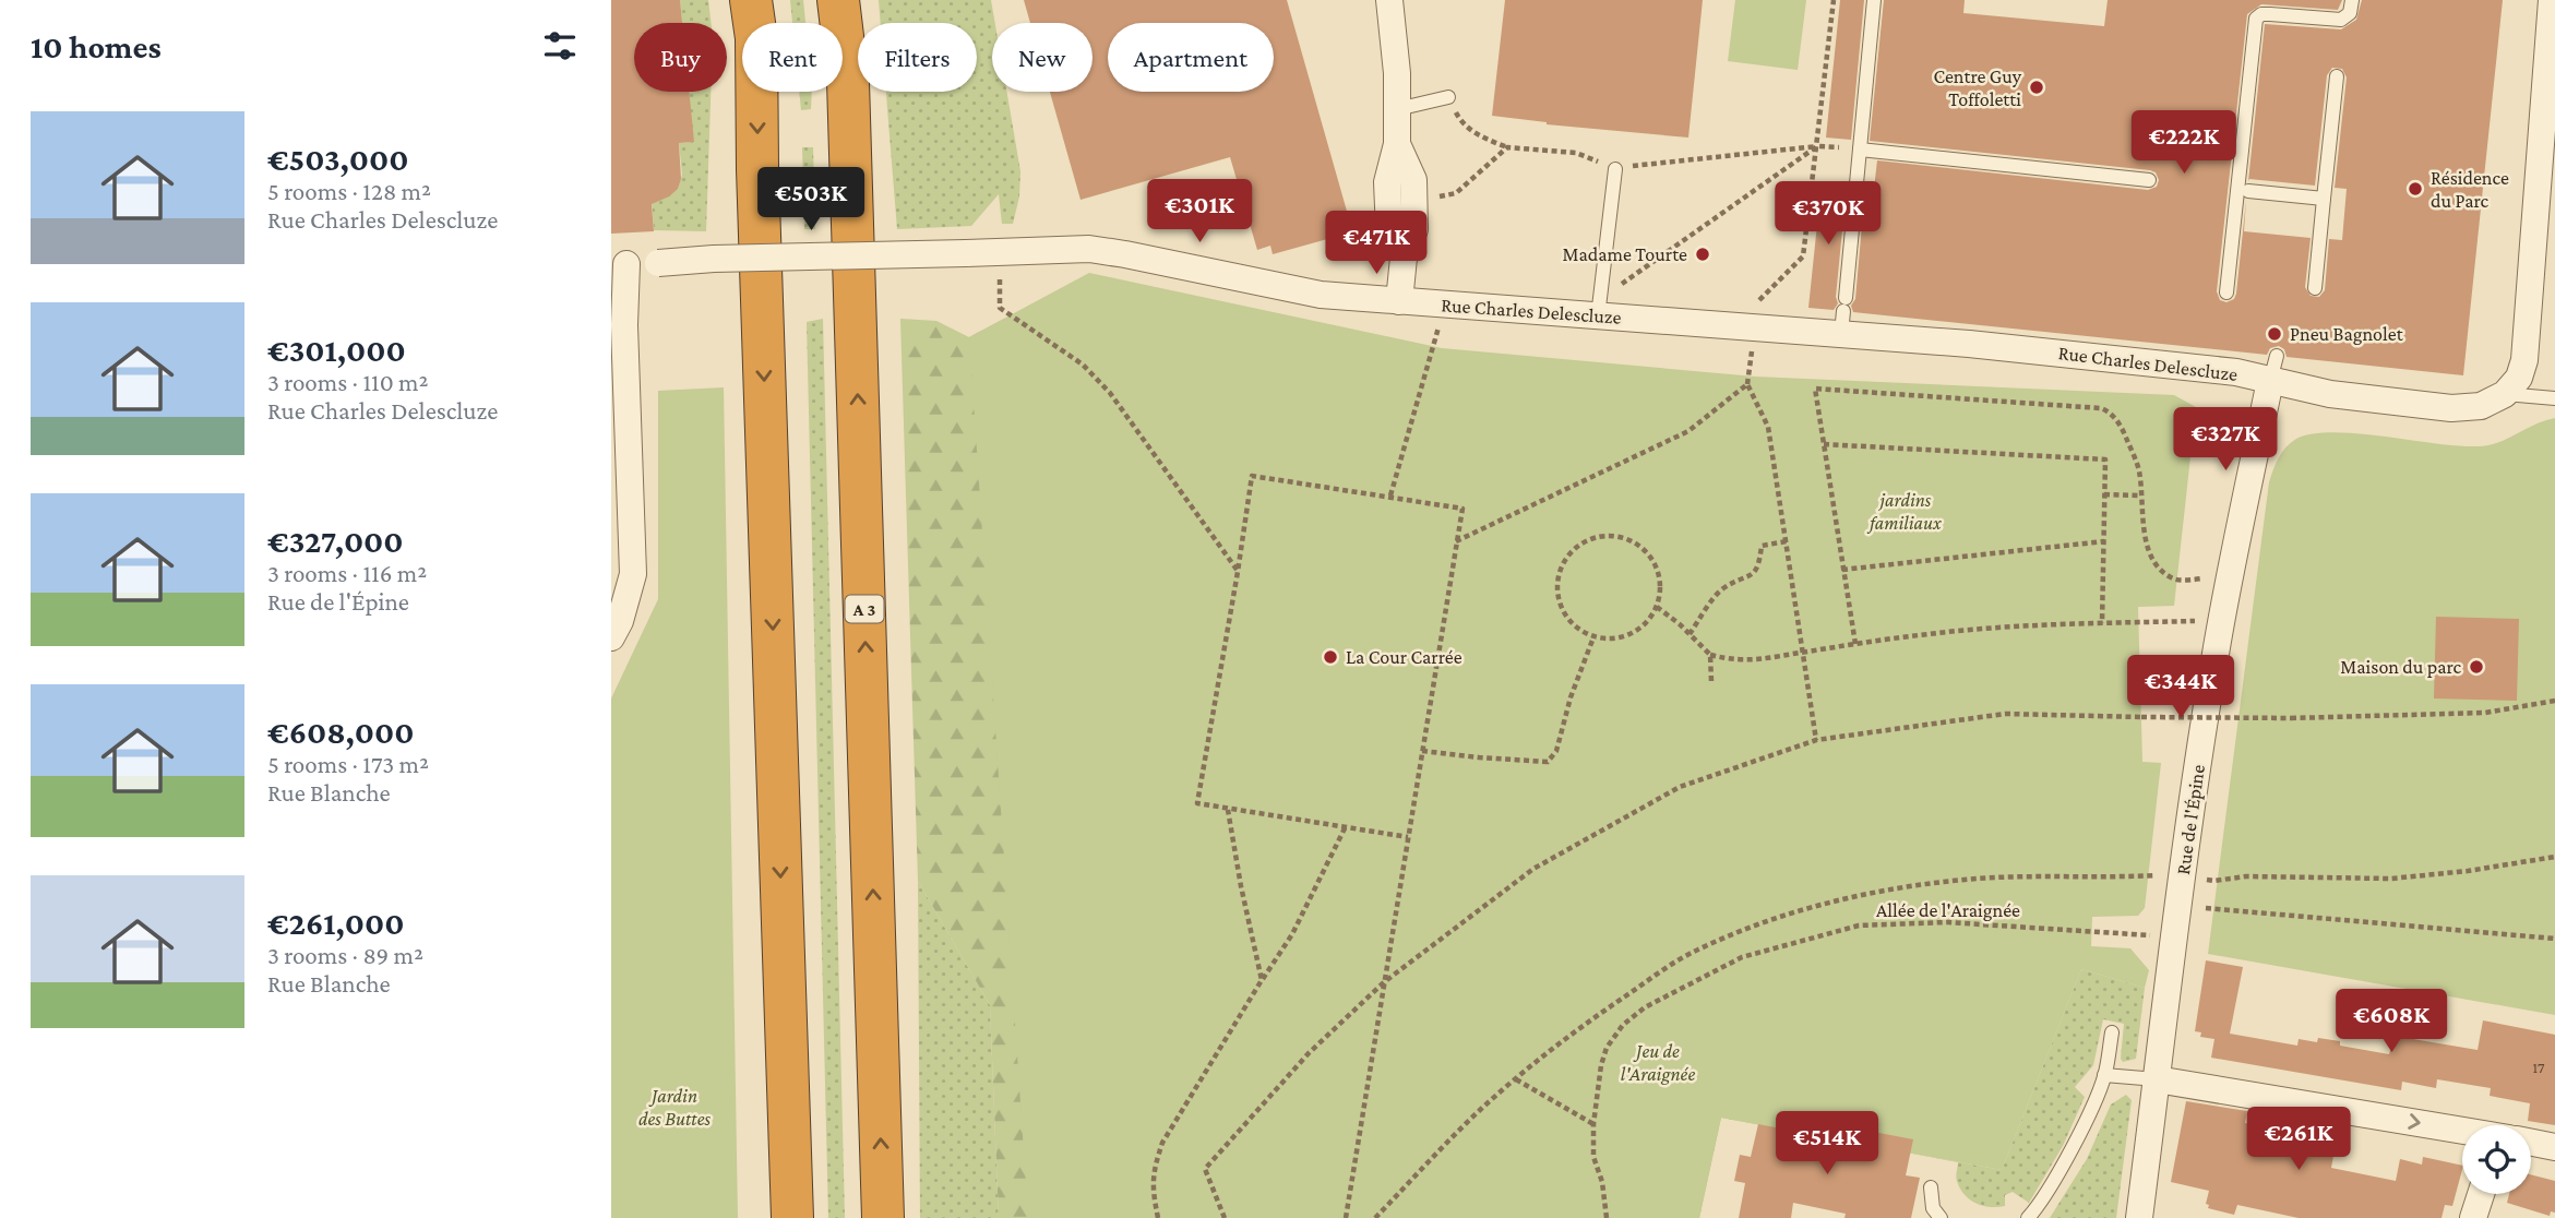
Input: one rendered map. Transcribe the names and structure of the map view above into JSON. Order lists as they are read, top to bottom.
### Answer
{
  "streets": {
    "highway": ["A 3"],
    "street": ["Rue Charles Delescluze", "Rue de l'Épine"],
    "path": ["Allée de l'Araignée"]
  },
  "crossings": [
    ["Rue Charles Delescluze", "Rue de l'Épine"],
    ["Rue de l'Épine", "Allée de l'Araignée"]
  ],
  "parks": ["jardins familiaux", "Jeu de l'Araignée", "Jardin des Buttes"],
  "places": [
    "Centre Guy Toffoletti",
    "Résidence du Parc",
    "Madame Tourte",
    "Pneu Bagnolet",
    "La Cour Carrée",
    "Maison du parc"
  ],
  "house_numbers": ["17"],
  "page": {
    "heading": "10 homes",
    "chip": [
      "Buy",
      "Rent",
      "Filters",
      "New",
      "Apartment"
    ],
    "list": [
      {
        "name": "€503,000",
        "note": "5 rooms · 128 m² · Rue Charles Delescluze"
      },
      {
        "name": "€301,000",
        "note": "3 rooms · 110 m² · Rue Charles Delescluze"
      },
      {
        "name": "€327,000",
        "note": "3 rooms · 116 m² · Rue de l'Épine"
      },
      {
        "name": "€608,000",
        "note": "5 rooms · 173 m² · Rue Blanche"
      },
      {
        "name": "€261,000",
        "note": "3 rooms · 89 m² · Rue Blanche"
      }
    ],
    "price": [
      "€222K",
      "€503K",
      "€301K",
      "€370K",
      "€471K",
      "€327K",
      "€344K",
      "€608K",
      "€261K",
      "€514K"
    ]
  }
}
